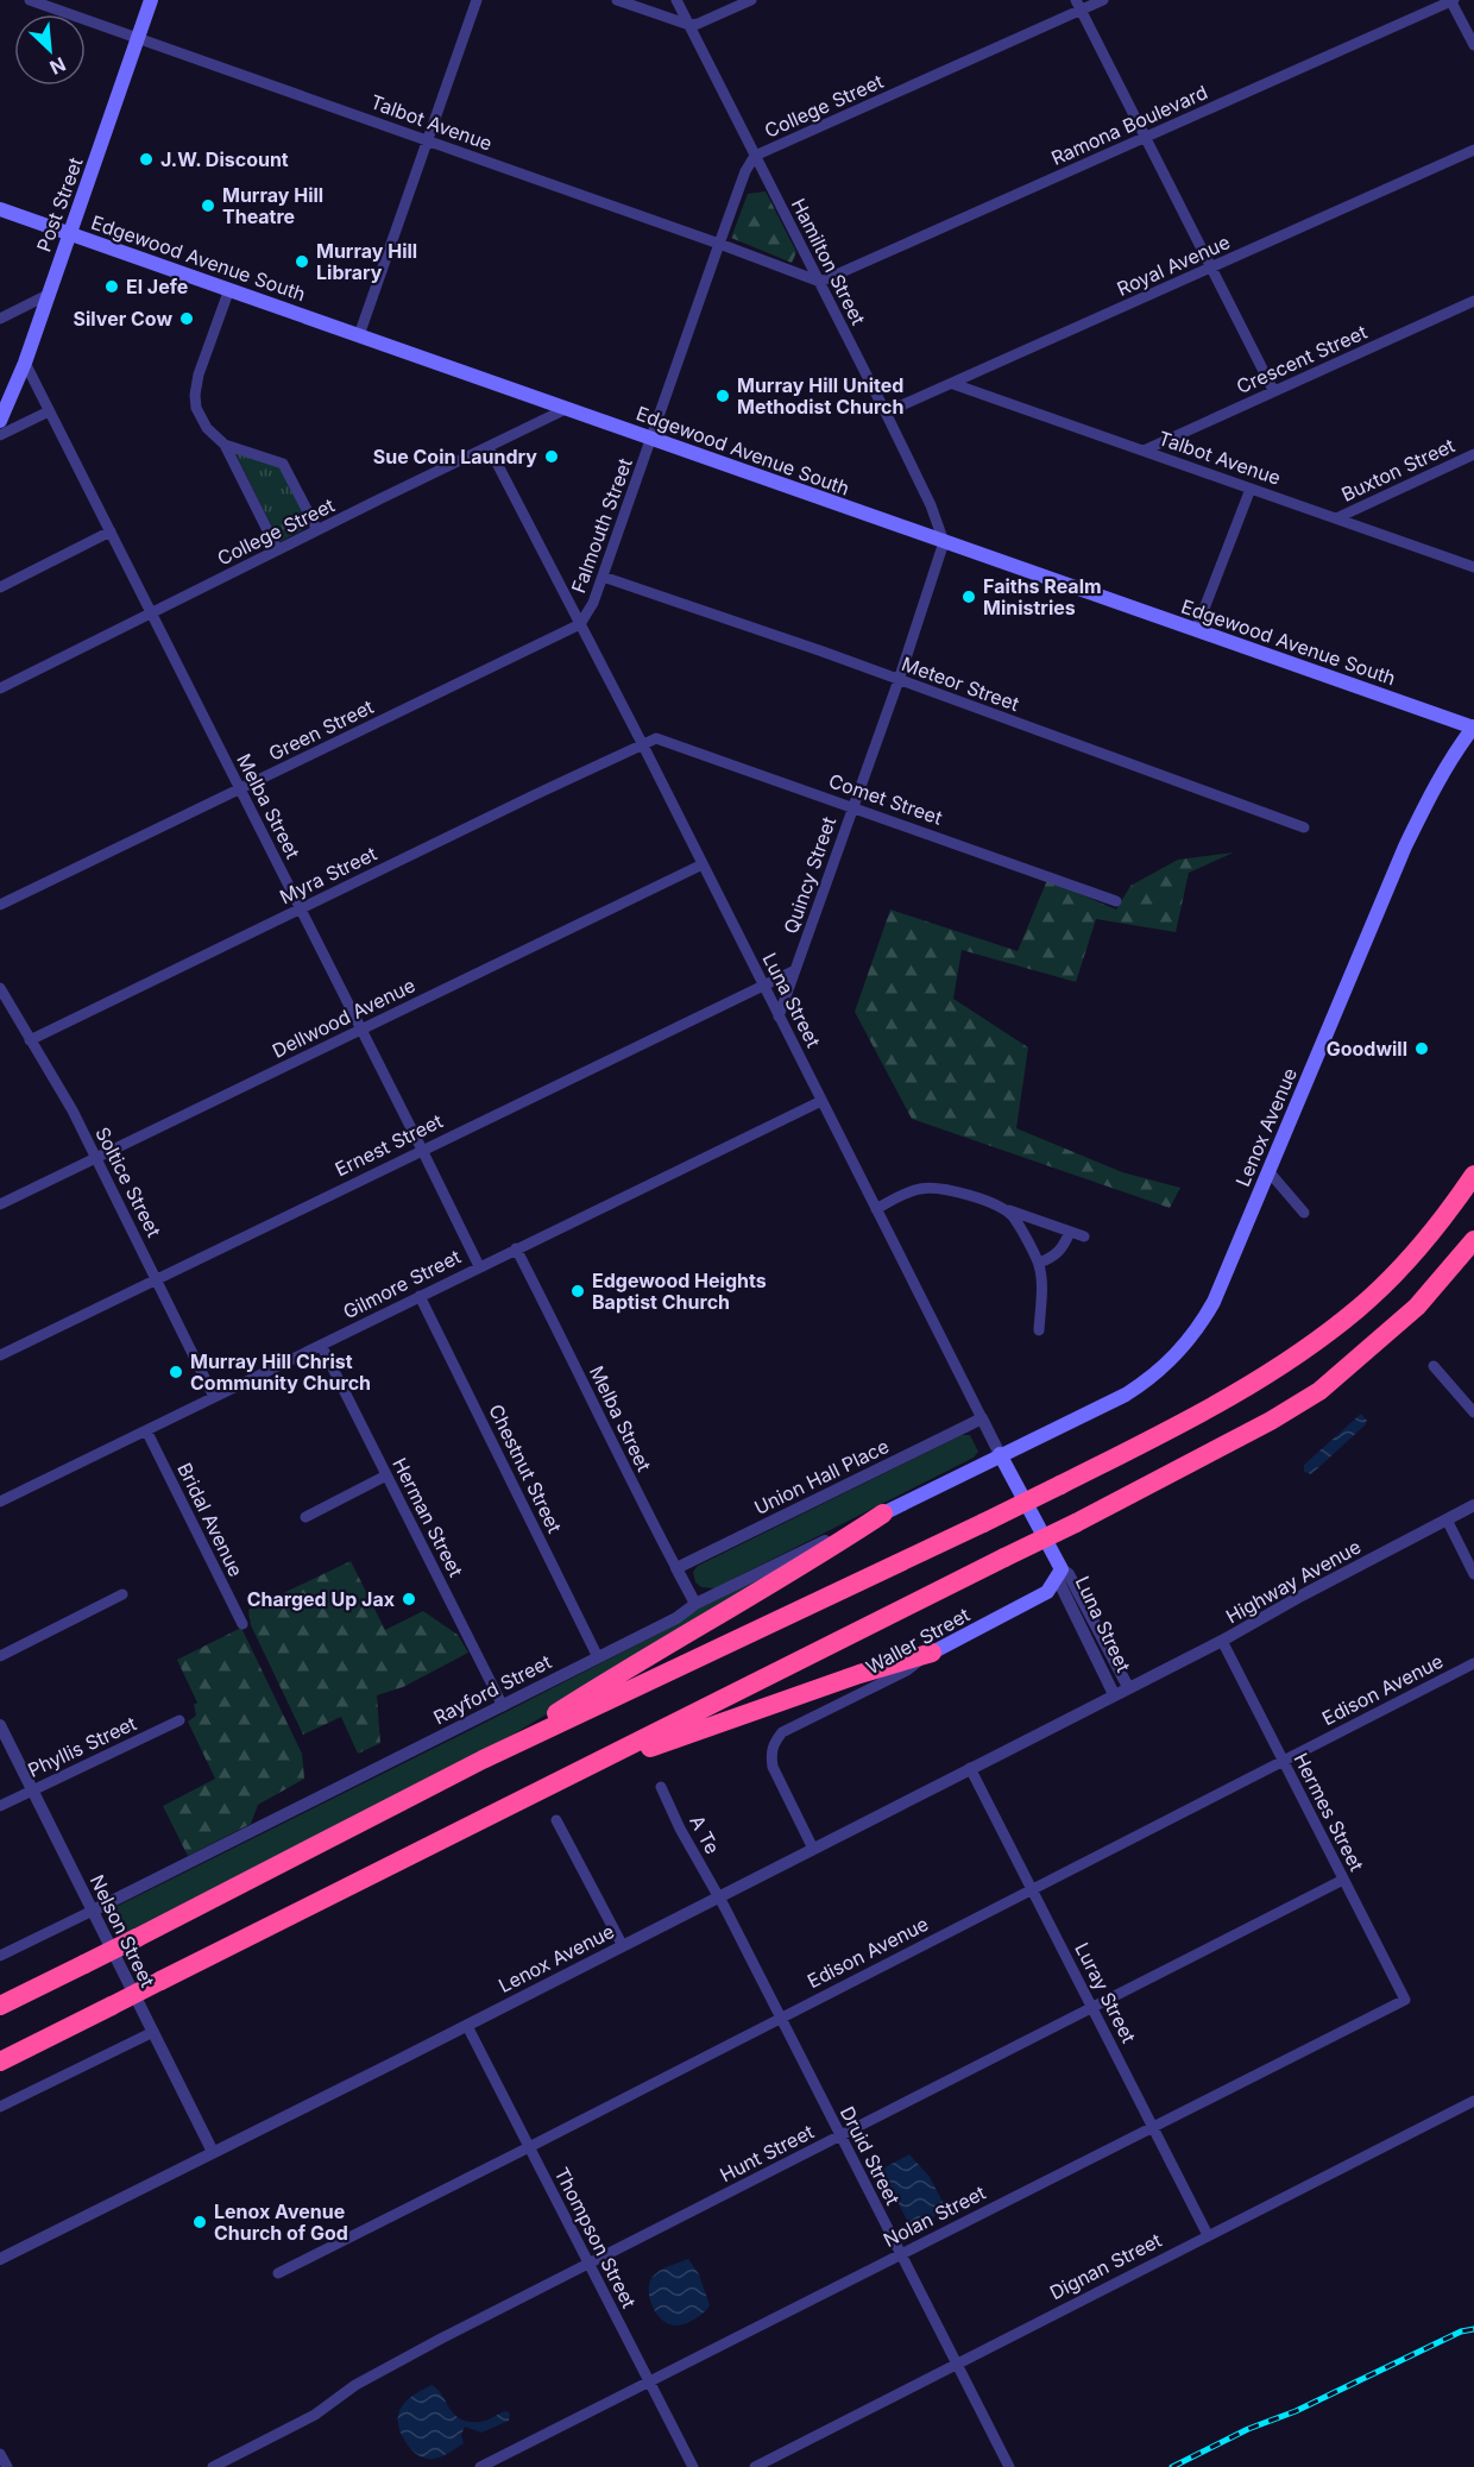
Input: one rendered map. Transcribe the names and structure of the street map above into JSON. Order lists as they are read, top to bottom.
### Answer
{
  "streets": {
    "main road": [
      "Post Street",
      "Edgewood Avenue South",
      "Luna Street",
      "Lenox Avenue",
      "Waller Street",
      "Rayford Street"
    ],
    "street": [
      "College Street",
      "Talbot Avenue",
      "Ramona Boulevard",
      "Hamilton Street",
      "Royal Avenue",
      "Crescent Street",
      "Buxton Street",
      "Falmouth Street",
      "Meteor Street",
      "Green Street",
      "Comet Street",
      "Melba Street",
      "Myra Street",
      "Quincy Street",
      "Dellwood Avenue",
      "Ernest Street",
      "Soltice Street",
      "Gilmore Street",
      "Chestnut Street",
      "Union Hall Place",
      "Herman Street",
      "Bridal Avenue",
      "Highway Avenue",
      "Edison Avenue",
      "Phyllis Street",
      "Hermes Street",
      "A Te",
      "Nelson Street",
      "Luray Street",
      "Hunt Street",
      "Druid Street",
      "Nolan Street",
      "Thompson Street",
      "Dignan Street"
    ]
  },
  "crossings": [
    ["College Street", "Talbot Avenue"],
    ["College Street", "Edgewood Avenue South"],
    ["College Street", "Hamilton Street"],
    ["College Street", "Falmouth Street"],
    ["College Street", "Melba Street"],
    ["College Street", "Luna Street"],
    ["Talbot Avenue", "Ramona Boulevard"],
    ["Talbot Avenue", "Post Street"],
    ["Talbot Avenue", "Hamilton Street"],
    ["Talbot Avenue", "Royal Avenue"],
    ["Talbot Avenue", "Crescent Street"],
    ["Talbot Avenue", "Buxton Street"],
    ["Ramona Boulevard", "Hamilton Street"],
    ["Post Street", "Edgewood Avenue South"],
    ["Post Street", "Melba Street"],
    ["Edgewood Avenue South", "Hamilton Street"],
    ["Edgewood Avenue South", "Falmouth Street"],
    ["Edgewood Avenue South", "Quincy Street"],
    ["Edgewood Avenue South", "Lenox Avenue"],
    ["Hamilton Street", "Royal Avenue"],
    ["Hamilton Street", "Quincy Street"],
    ["Falmouth Street", "Meteor Street"],
    ["Falmouth Street", "Green Street"],
    ["Falmouth Street", "Luna Street"],
    ["Meteor Street", "Quincy Street"],
    ["Green Street", "Melba Street"],
    ["Green Street", "Luna Street"],
    ["Comet Street", "Myra Street"],
    ["Comet Street", "Quincy Street"],
    ["Comet Street", "Luna Street"],
    ["Melba Street", "Myra Street"],
    ["Melba Street", "Dellwood Avenue"],
    ["Melba Street", "Ernest Street"],
    ["Melba Street", "Gilmore Street"],
    ["Melba Street", "Union Hall Place"],
    ["Melba Street", "Rayford Street"],
    ["Myra Street", "Luna Street"],
    ["Myra Street", "Soltice Street"],
    ["Quincy Street", "Luna Street"],
    ["Quincy Street", "Ernest Street"],
    ["Luna Street", "Dellwood Avenue"],
    ["Luna Street", "Lenox Avenue"],
    ["Luna Street", "Ernest Street"],
    ["Luna Street", "Gilmore Street"],
    ["Luna Street", "Union Hall Place"],
    ["Luna Street", "Highway Avenue"],
    ["Luna Street", "Waller Street"],
    ["Luna Street", "Rayford Street"],
    ["Dellwood Avenue", "Soltice Street"],
    ["Lenox Avenue", "Highway Avenue"],
    ["Lenox Avenue", "Waller Street"],
    ["Lenox Avenue", "Rayford Street"],
    ["Lenox Avenue", "A Te"],
    ["Lenox Avenue", "Nelson Street"],
    ["Lenox Avenue", "Luray Street"],
    ["Lenox Avenue", "Druid Street"],
    ["Lenox Avenue", "Thompson Street"],
    ["Ernest Street", "Soltice Street"],
    ["Soltice Street", "Gilmore Street"],
    ["Gilmore Street", "Chestnut Street"],
    ["Gilmore Street", "Herman Street"],
    ["Gilmore Street", "Bridal Avenue"],
    ["Chestnut Street", "Rayford Street"],
    ["Herman Street", "Rayford Street"],
    ["Highway Avenue", "Hermes Street"],
    ["Rayford Street", "Nelson Street"],
    ["Edison Avenue", "Hermes Street"],
    ["Edison Avenue", "Luray Street"],
    ["Edison Avenue", "Druid Street"],
    ["Edison Avenue", "Thompson Street"],
    ["Phyllis Street", "Nelson Street"],
    ["Hermes Street", "Hunt Street"],
    ["Hermes Street", "Nolan Street"],
    ["A Te", "Druid Street"],
    ["Luray Street", "Hunt Street"],
    ["Luray Street", "Nolan Street"],
    ["Luray Street", "Dignan Street"],
    ["Hunt Street", "Druid Street"],
    ["Hunt Street", "Thompson Street"],
    ["Druid Street", "Nolan Street"],
    ["Druid Street", "Dignan Street"],
    ["Nolan Street", "Thompson Street"]
  ],
  "places": [
    "J.W. Discount",
    "Murray Hill Theatre",
    "Murray Hill Library",
    "El Jefe",
    "Silver Cow",
    "Murray Hill United Methodist Church",
    "Sue Coin Laundry",
    "Faiths Realm Ministries",
    "Goodwill",
    "Edgewood Heights Baptist Church",
    "Murray Hill Christ Community Church",
    "Charged Up Jax",
    "Lenox Avenue Church of God"
  ],
  "north": "bottom right"
}
